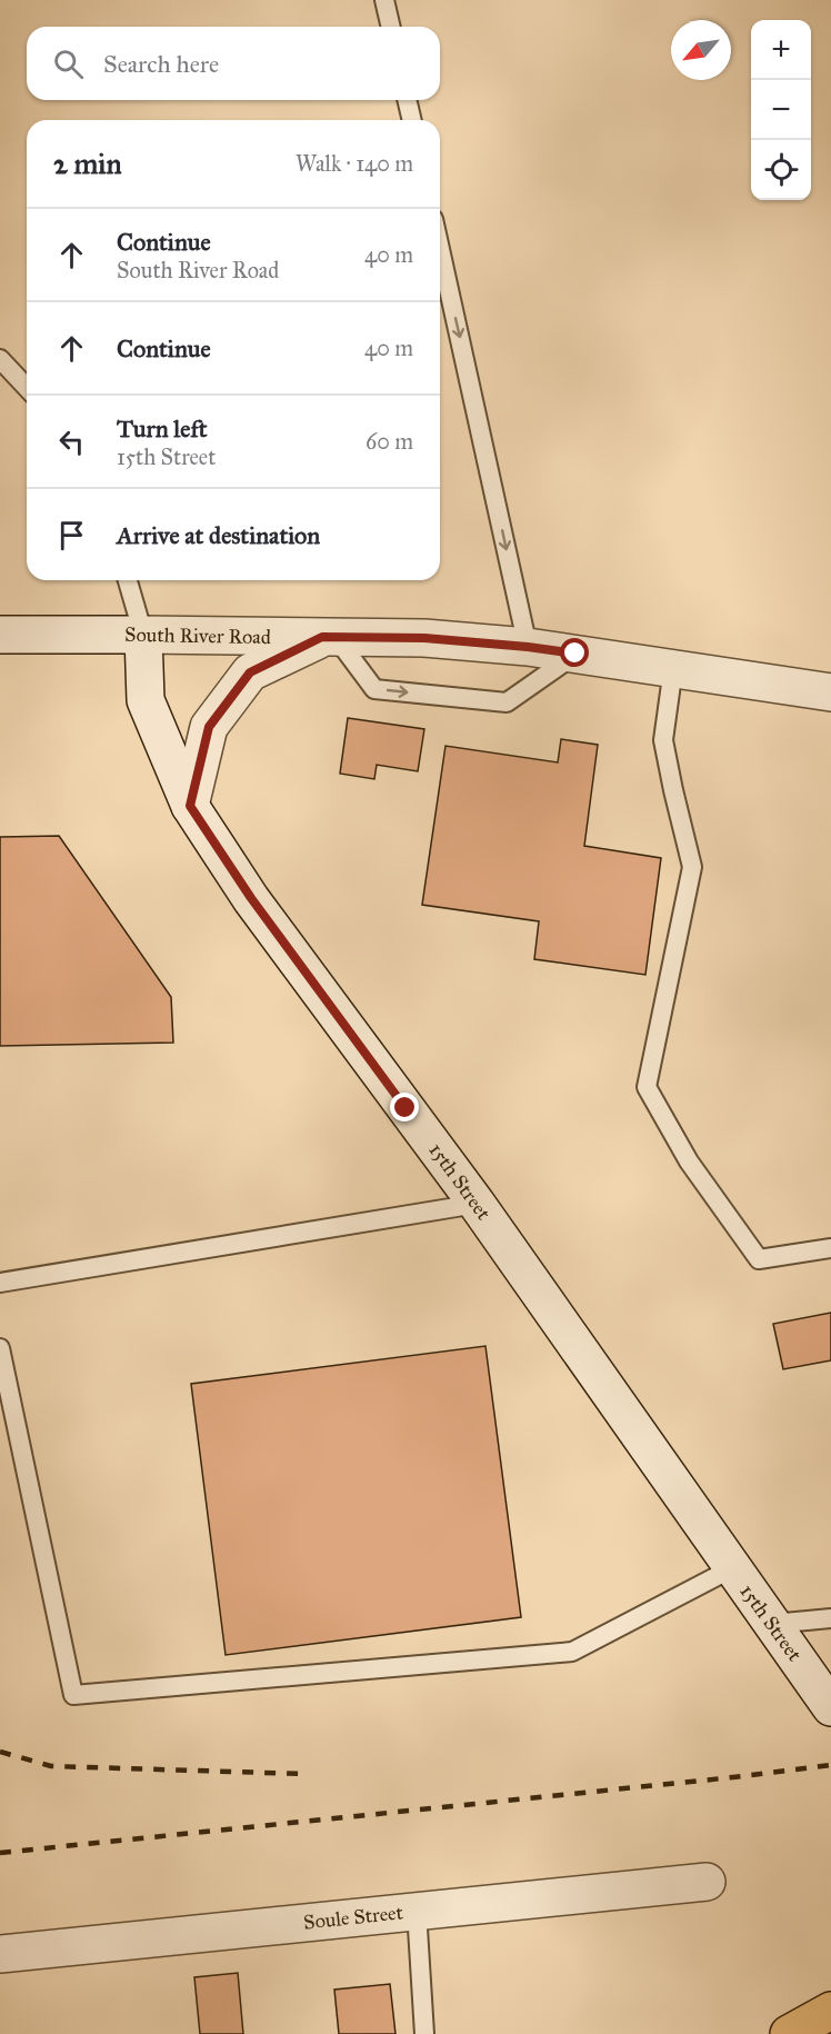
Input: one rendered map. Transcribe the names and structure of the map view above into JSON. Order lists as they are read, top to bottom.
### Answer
{
  "streets": {
    "street": ["South River Road", "15th Street", "Soule Street"]
  },
  "crossings": [
    ["South River Road", "15th Street"]
  ],
  "north": "bottom left",
  "page": {
    "map_buttons": ["+", "−"],
    "search": "Search here",
    "heading": ["2 min", "Walk · 140 m"],
    "list": [
      ["Continue", "South River Road", "40 m"],
      ["Continue", "40 m"],
      ["Turn left", "15th Street", "60 m"],
      "Arrive at destination"
    ]
  }
}
